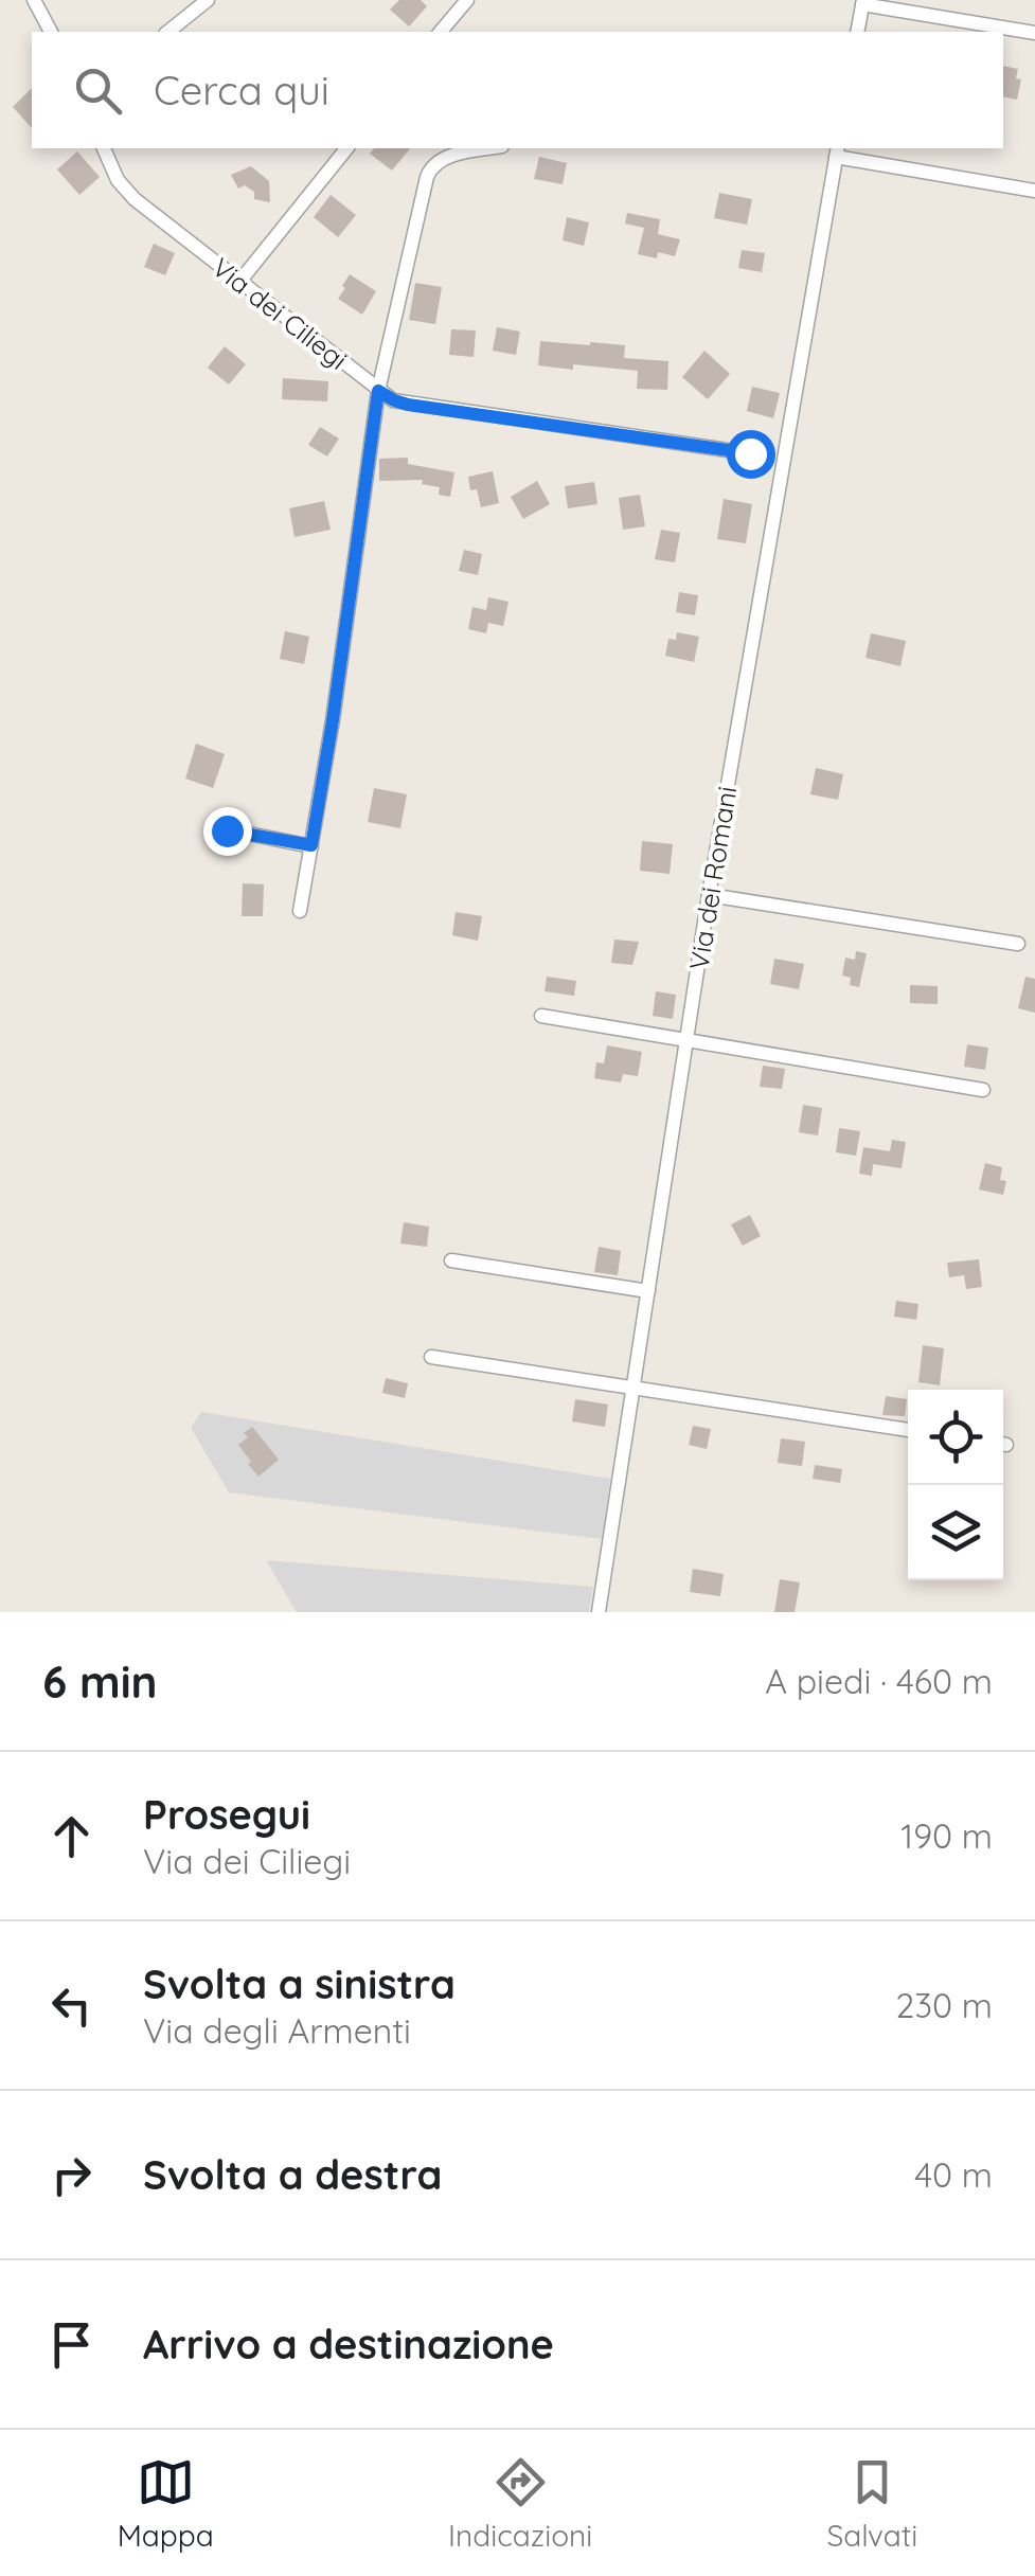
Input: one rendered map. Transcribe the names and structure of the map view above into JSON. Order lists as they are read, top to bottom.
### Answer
{
  "streets": {
    "street": ["Via dei Ciliegi", "Via dei Romani"]
  },
  "page": {
    "search": "Cerca qui",
    "heading": ["6 min", "A piedi · 460 m"],
    "list": [
      ["Prosegui", "Via dei Ciliegi", "190 m"],
      ["Svolta a sinistra", "Via degli Armenti", "230 m"],
      ["Svolta a destra", "40 m"],
      "Arrivo a destinazione"
    ],
    "nav": ["Mappa", "Indicazioni", "Salvati"]
  }
}
